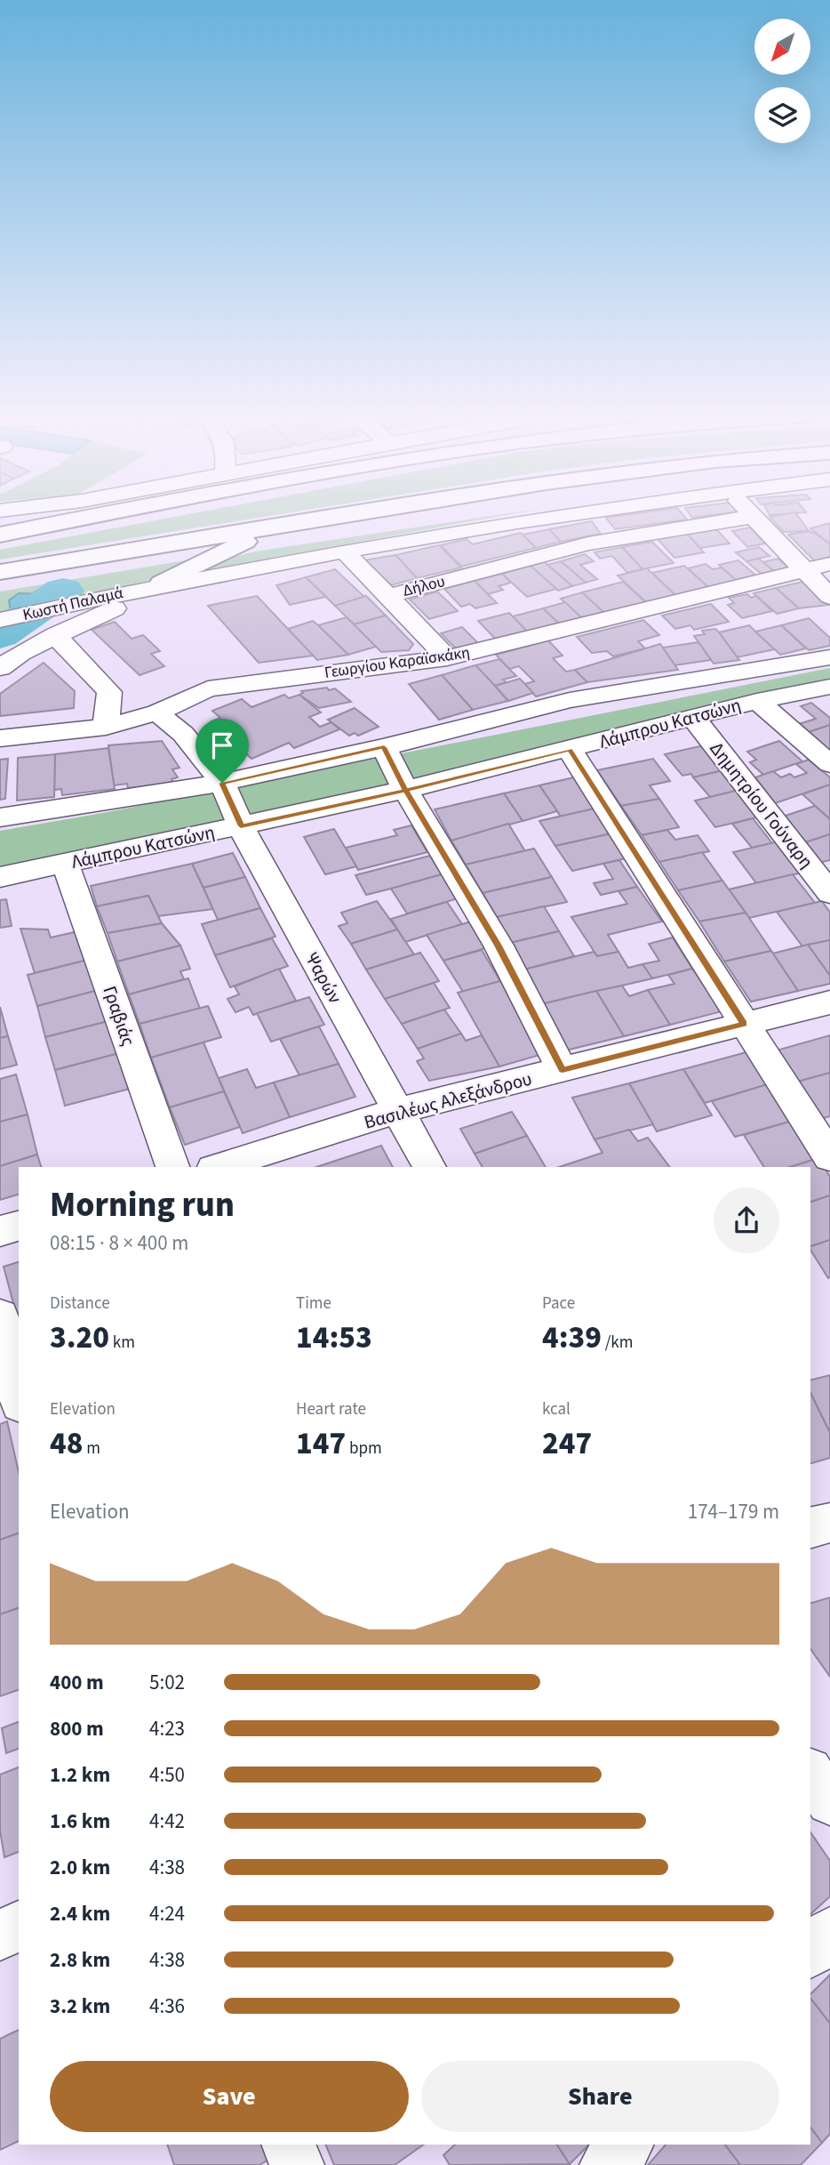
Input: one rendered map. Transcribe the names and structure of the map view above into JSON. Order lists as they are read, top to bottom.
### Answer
{
  "streets": {
    "street": [
      "Δήλου",
      "Κωστή Παλαμά",
      "Γεωργίου Καραϊσκάκη",
      "Λάμπρου Κατσώνη",
      "Δημητρίου Γούναρη",
      "Ψαρών",
      "Γραβιάς",
      "Βασιλέως Αλεξάνδρου"
    ]
  },
  "crossings": [
    ["Γεωργίου Καραϊσκάκη", "Ψαρών"],
    ["Λάμπρου Κατσώνη", "Δημητρίου Γούναρη"],
    ["Λάμπρου Κατσώνη", "Ψαρών"],
    ["Λάμπρου Κατσώνη", "Γραβιάς"],
    ["Ψαρών", "Βασιλέως Αλεξάνδρου"]
  ],
  "north": "bottom left",
  "page": {
    "heading": ["Morning run", "08:15 · 8 × 400 m"],
    "stats": [
      ["Distance", "3.20 km"],
      ["Time", "14:53"],
      ["Pace", "4:39 /km"],
      ["Elevation", "48 m"],
      ["Heart rate", "147 bpm"],
      ["kcal", "247"]
    ],
    "chart": ["Elevation", "174–179 m"],
    "list": [
      {
        "name": "400 m",
        "note": "5:02"
      },
      {
        "name": "800 m",
        "note": "4:23"
      },
      {
        "name": "1.2 km",
        "note": "4:50"
      },
      {
        "name": "1.6 km",
        "note": "4:42"
      },
      {
        "name": "2.0 km",
        "note": "4:38"
      },
      {
        "name": "2.4 km",
        "note": "4:24"
      },
      {
        "name": "2.8 km",
        "note": "4:38"
      },
      {
        "name": "3.2 km",
        "note": "4:36"
      }
    ],
    "buttons": ["Save", "Share"]
  }
}
